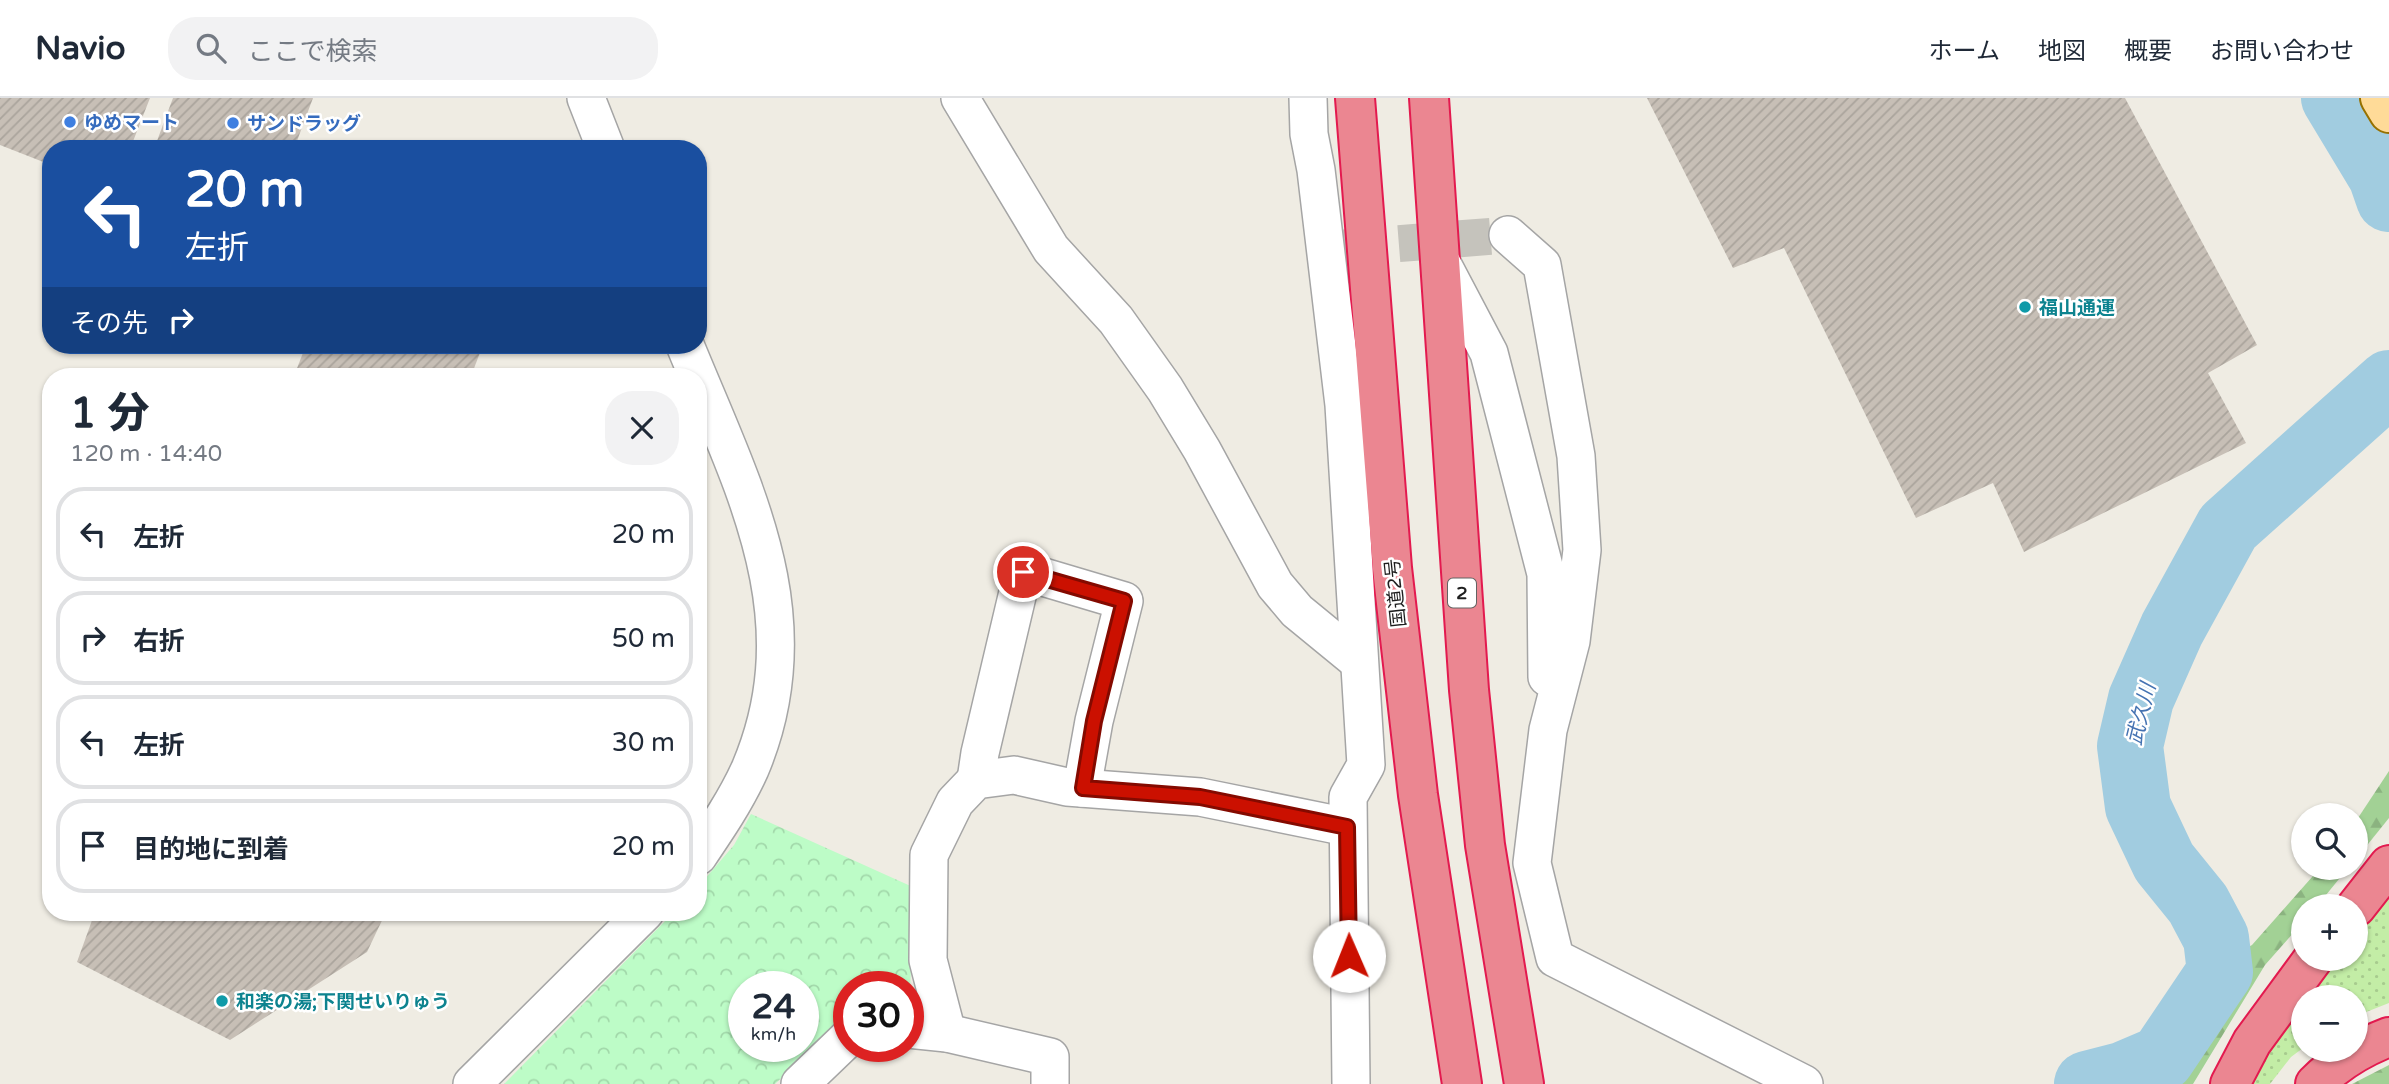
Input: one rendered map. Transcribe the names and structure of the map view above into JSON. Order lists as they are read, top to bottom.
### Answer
{
  "streets": {
    "highway": ["国道2号", "2"]
  },
  "water": ["武久川"],
  "places": [
    "ゆめマート",
    "サンドラッグ",
    "福山通運",
    "和楽の湯;下関せいりゅう"
  ],
  "page": {
    "header": "Navio",
    "search": "ここで検索",
    "nav": [
      "ホーム",
      "地図",
      "概要",
      "お問い合わせ"
    ],
    "turn": ["20 m", "左折"],
    "then": "その先",
    "heading": ["1 分", "120 m · 14:40"],
    "list": [
      {
        "name": "左折",
        "value": "20 m"
      },
      {
        "name": "右折",
        "value": "50 m"
      },
      {
        "name": "左折",
        "value": "30 m"
      },
      {
        "name": "目的地に到着",
        "value": "20 m"
      }
    ],
    "map_buttons": ["+", "−"],
    "speed": "24 km/h",
    "limit": "30"
  }
}
